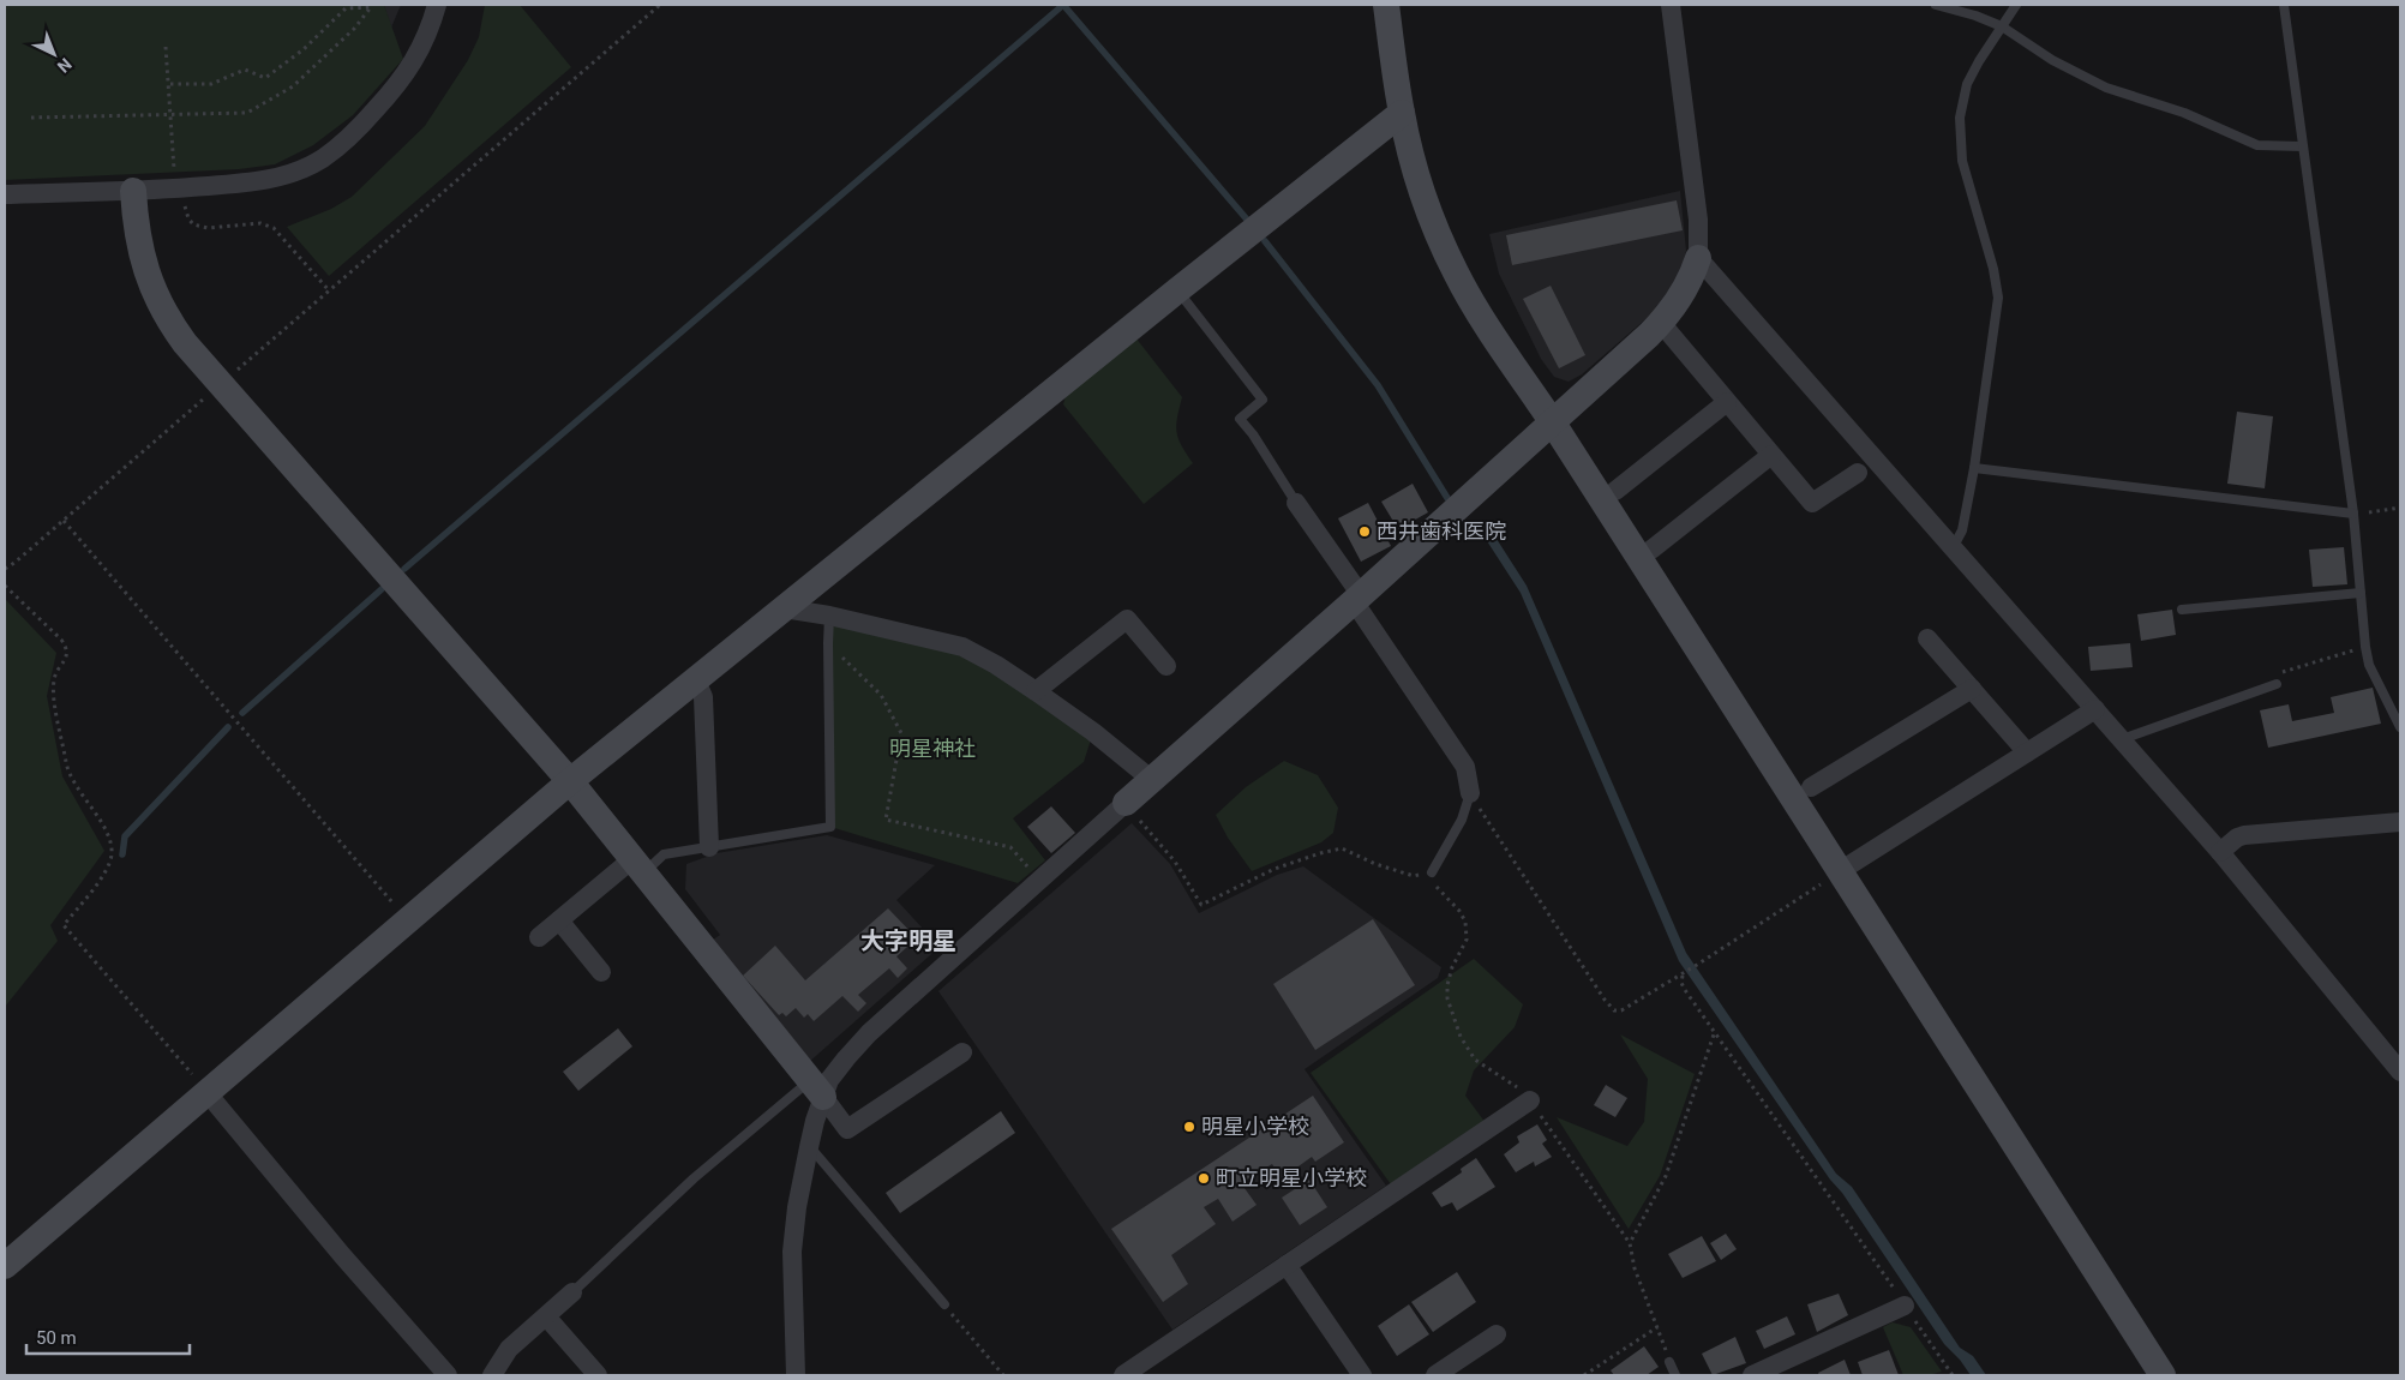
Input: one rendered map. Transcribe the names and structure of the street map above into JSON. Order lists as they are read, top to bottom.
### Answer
{
  "districts": ["大字明星"],
  "parks": ["明星神社"],
  "places": ["西井歯科医院", "明星小学校", "町立明星小学校"],
  "scale_bar": "50 m",
  "north": "bottom right"
}
